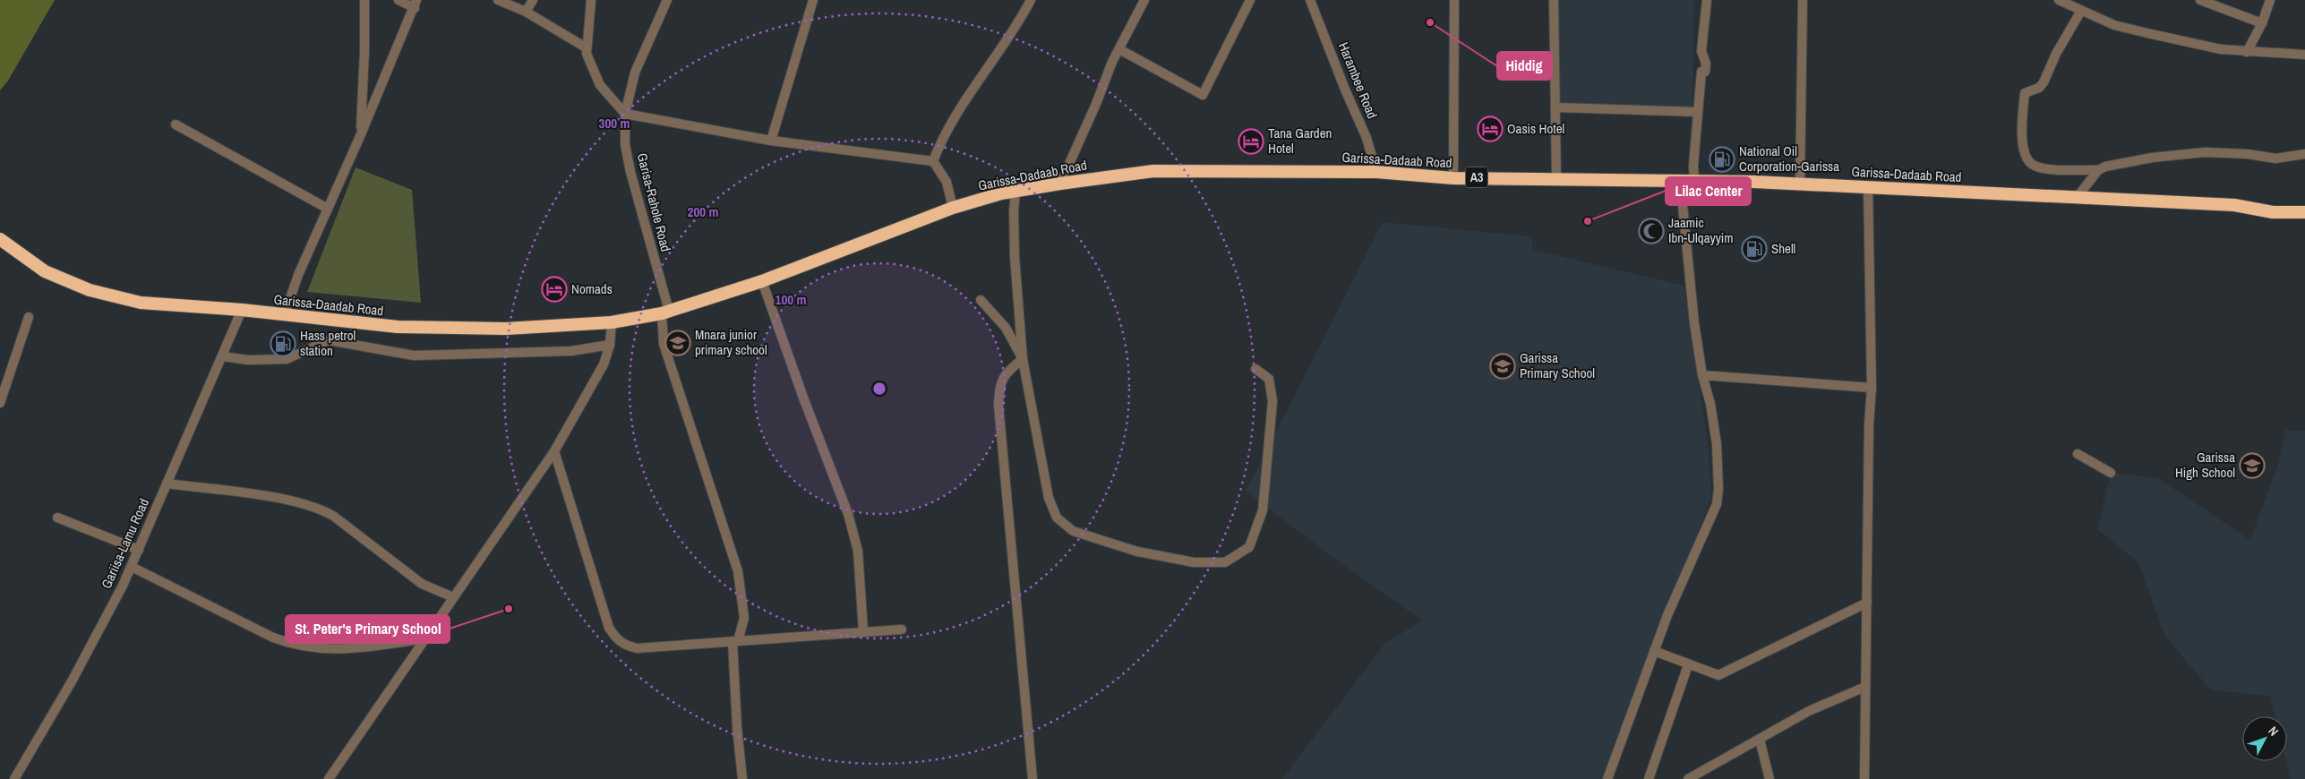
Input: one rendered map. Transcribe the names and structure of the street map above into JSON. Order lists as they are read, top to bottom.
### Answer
{
  "streets": {
    "highway": ["Garissa-Dadaab Road", "A3", "Garissa-Daadab Road"],
    "street": ["Harambee Road", "Garisa-Rahole Road", "Gariisa-Lamu Road"]
  },
  "crossings": [
    ["Harambee Road", "Garissa-Dadaab Road"],
    ["Garissa-Dadaab Road", "Garisa-Rahole Road"],
    ["Garissa-Dadaab Road", "Garissa-Daadab Road"],
    ["Garisa-Rahole Road", "Garissa-Daadab Road"],
    ["Garissa-Daadab Road", "Gariisa-Lamu Road"]
  ],
  "places": {
    "other": ["Hiddig", "Lilac Center", "St. Peter's Primary School"],
    "hotel": ["Oasis Hotel", "Tana Garden Hotel", "Nomads"],
    "fuel station": ["National Oil Corporation-Garissa", "Shell", "Hass petrol station"],
    "mosque": ["Jaamic Ibn-Ulqayyim"],
    "school or university": ["Mnara junior primary school", "Garissa Primary School", "Garissa High School"]
  },
  "north": "top right",
  "rings": ["300 m", "200 m", "100 m"]
}
